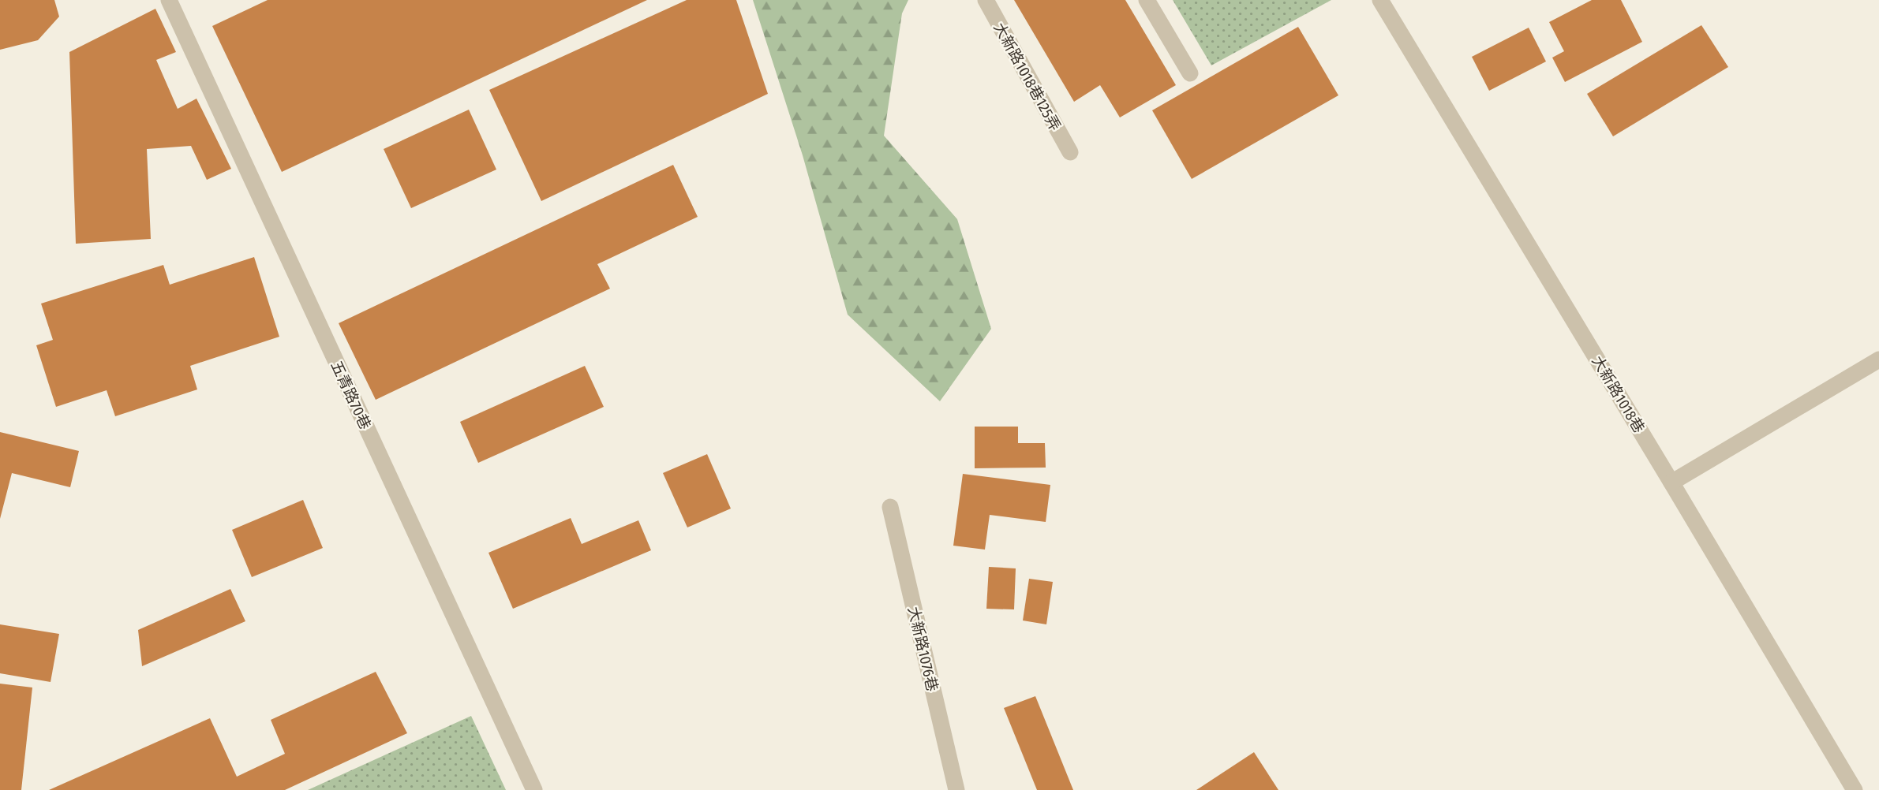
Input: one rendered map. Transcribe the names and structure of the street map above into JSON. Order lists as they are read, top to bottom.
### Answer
{
  "streets": {
    "street": [
      "大新路1018巷125弄",
      "大新路1018巷",
      "五青路70巷",
      "大新路1076巷"
    ]
  }
}
